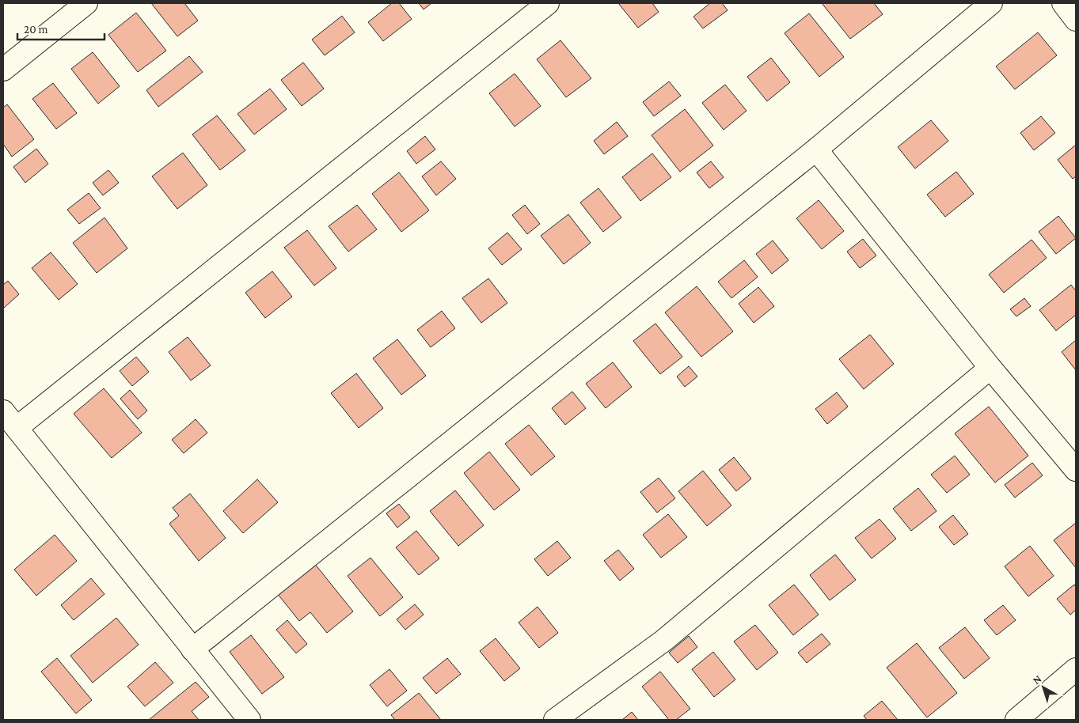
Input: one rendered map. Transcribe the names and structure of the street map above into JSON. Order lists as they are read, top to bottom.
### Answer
{
  "scale_bar": "20 m",
  "north": "top left"
}
